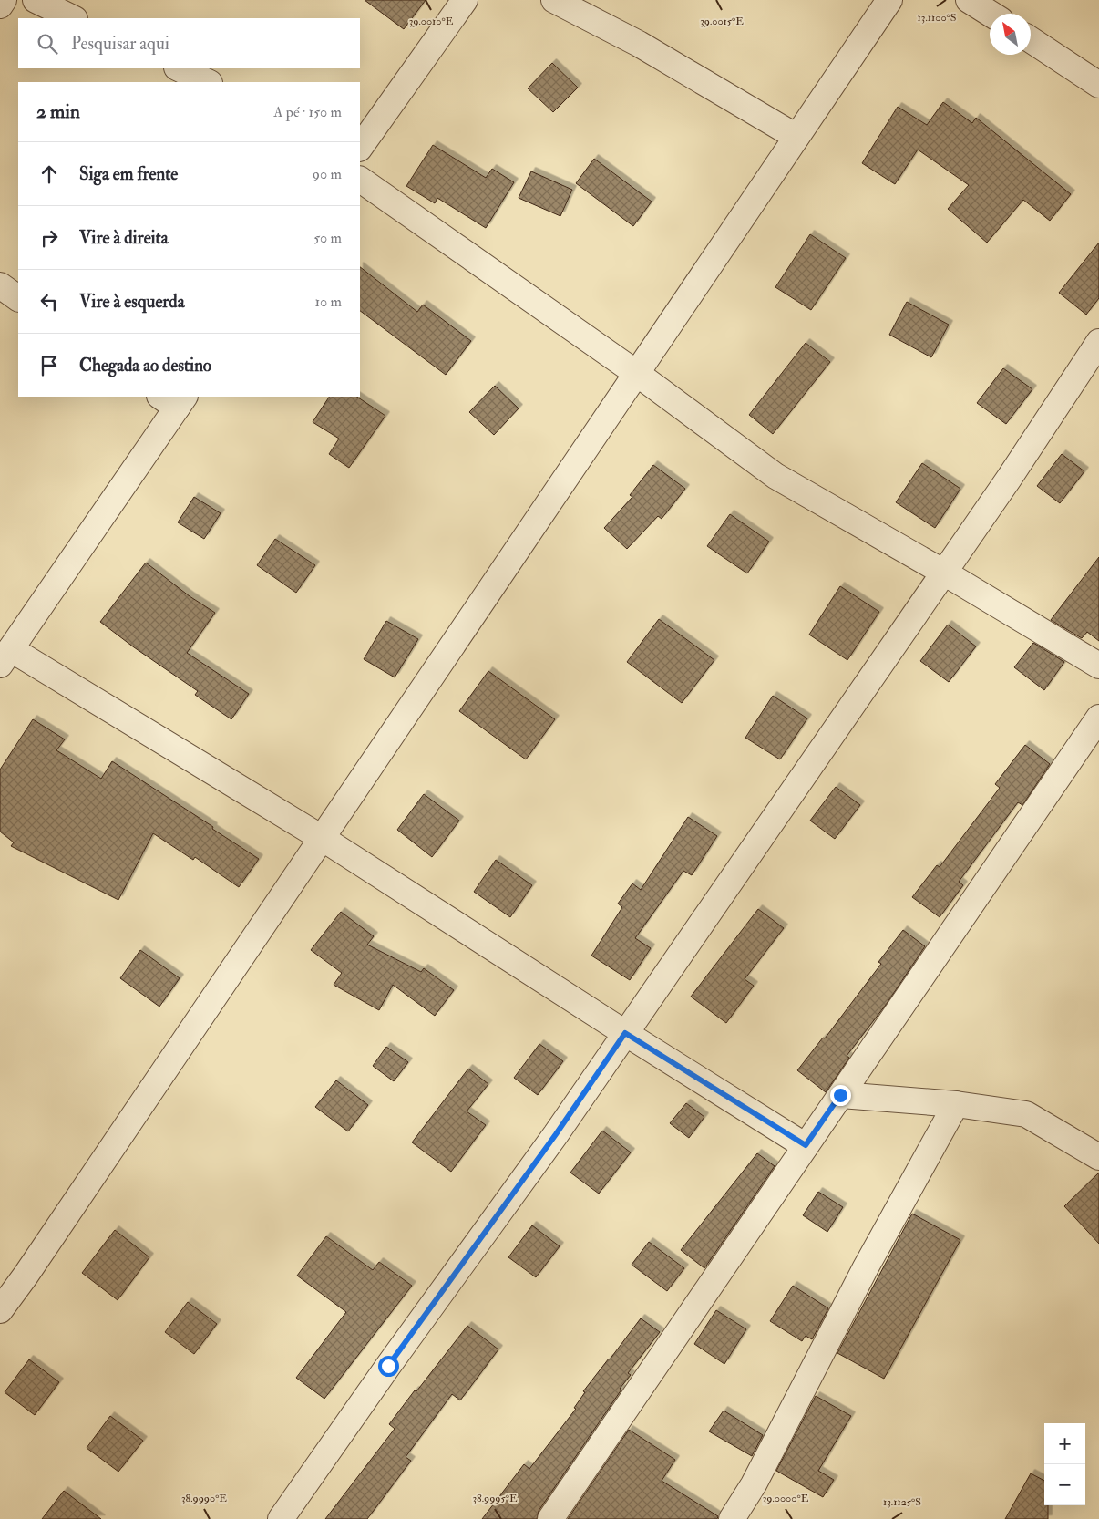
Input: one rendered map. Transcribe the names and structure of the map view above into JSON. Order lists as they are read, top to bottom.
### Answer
{
  "north": "top left",
  "page": {
    "search": "Pesquisar aqui",
    "heading": ["2 min", "A pé · 150 m"],
    "list": [
      ["Siga em frente", "90 m"],
      ["Vire à direita", "50 m"],
      ["Vire à esquerda", "10 m"],
      "Chegada ao destino"
    ],
    "map_buttons": ["+", "−"]
  },
  "coordinates": [
    "13.1100°S",
    "39.0010°E",
    "39.0015°E",
    "38.9990°E",
    "38.9995°E",
    "39.0000°E",
    "13.1125°S"
  ]
}
